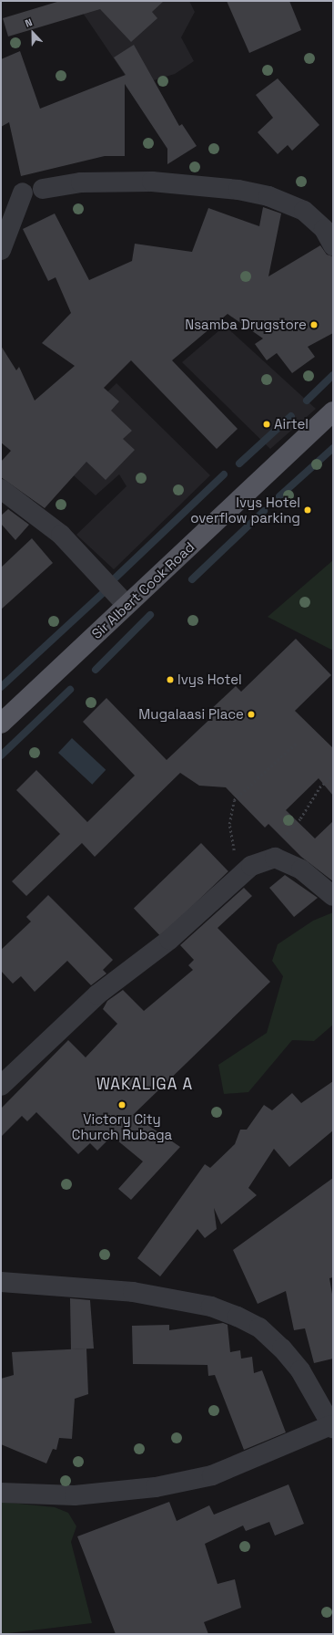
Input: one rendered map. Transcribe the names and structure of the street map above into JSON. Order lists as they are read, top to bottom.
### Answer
{
  "streets": {
    "main road": ["Sir Albert Cook Road"]
  },
  "districts": ["WAKALIGA A"],
  "places": [
    "Nsamba Drugstore",
    "Airtel",
    "Ivys Hotel overflow parking",
    "Ivys Hotel",
    "Mugalaasi Place",
    "Victory City Church Rubaga"
  ],
  "north": "top"
}
